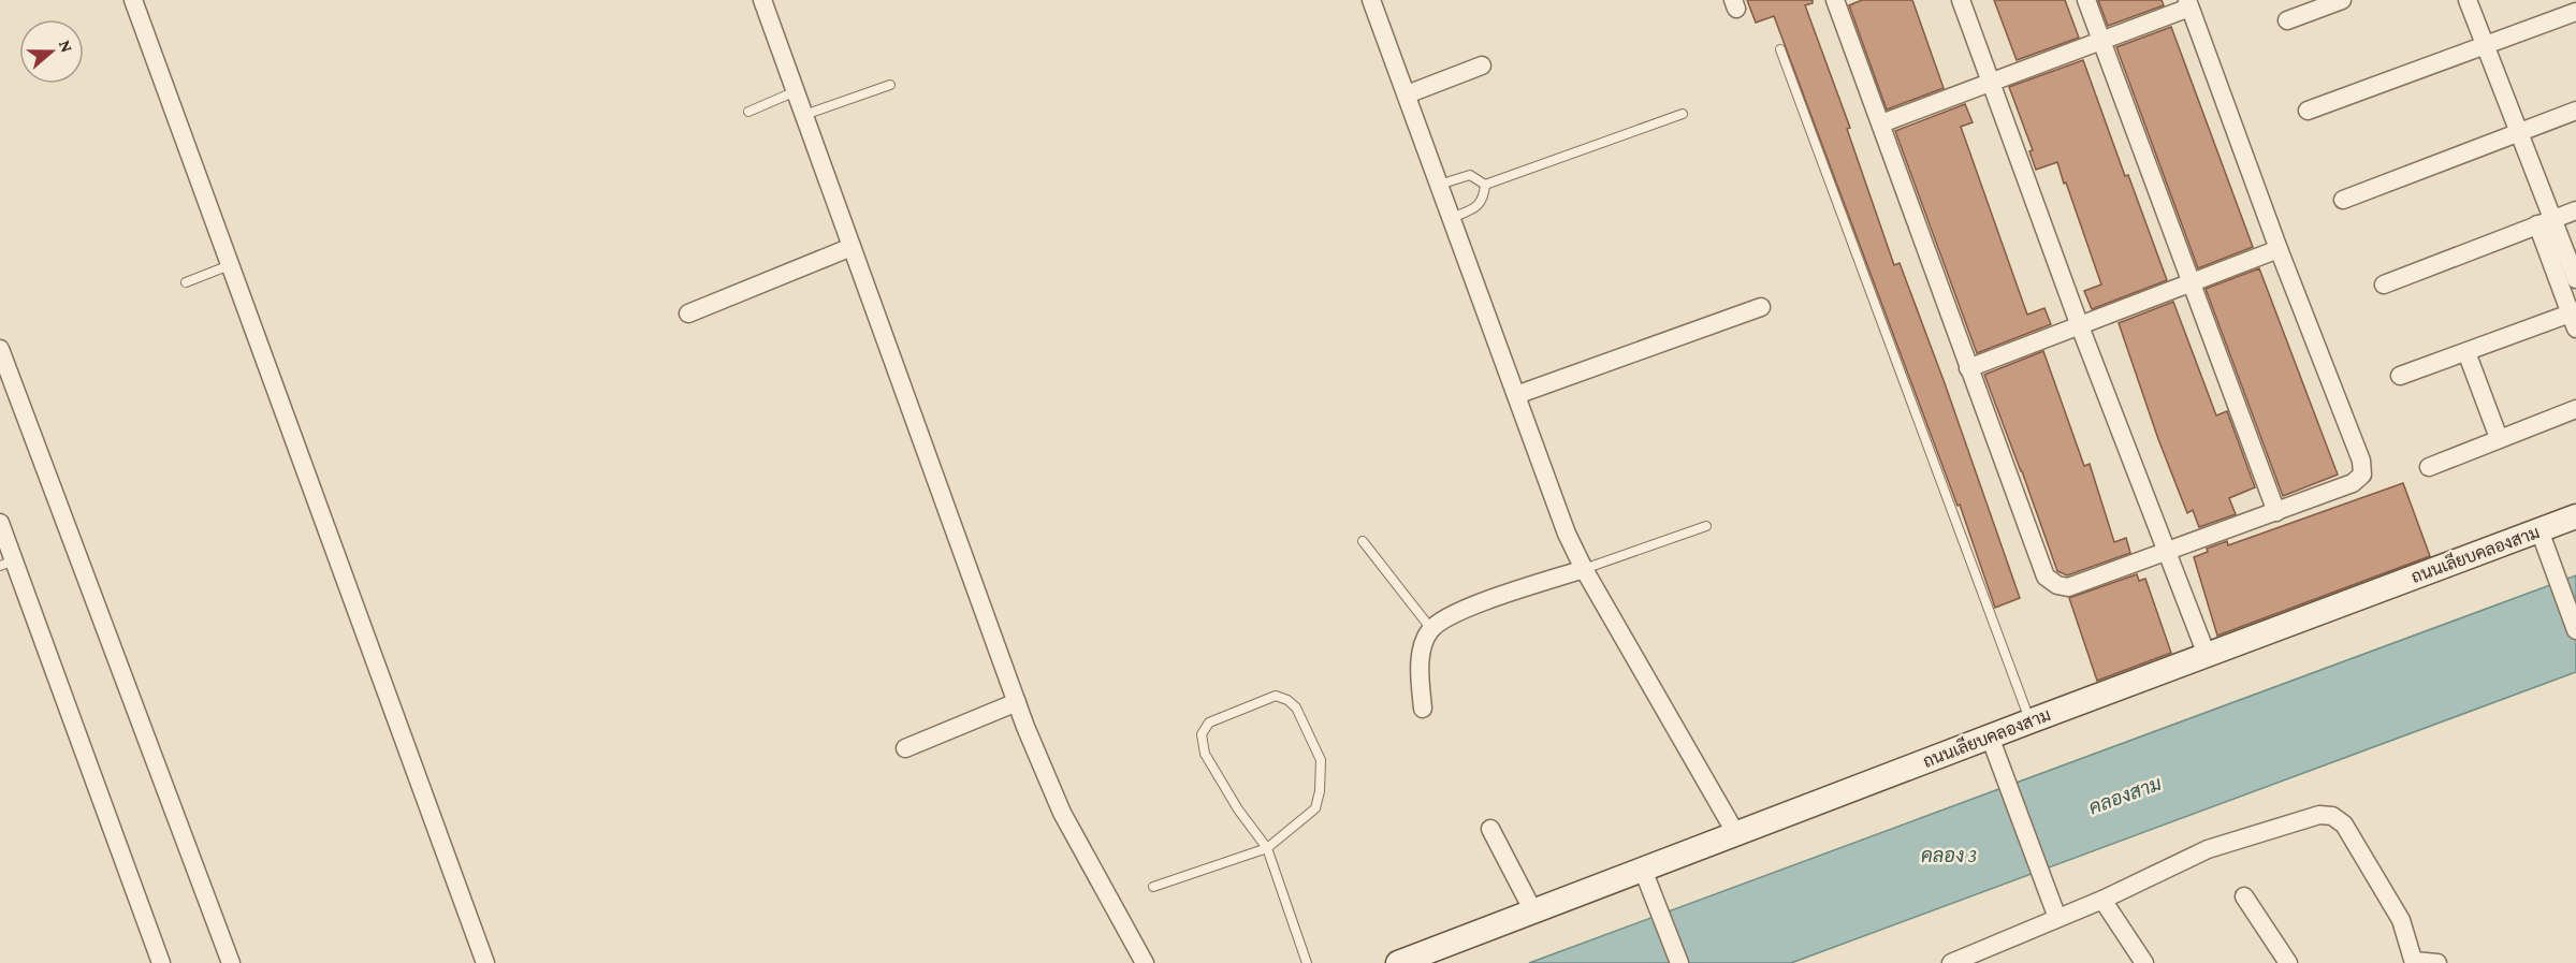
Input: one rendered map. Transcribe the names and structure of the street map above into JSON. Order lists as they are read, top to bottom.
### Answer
{
  "streets": {
    "main road": ["ถนนเลียบคลองสาม"]
  },
  "water": ["คลองสาม", "คลอง 3"],
  "north": "right"
}
